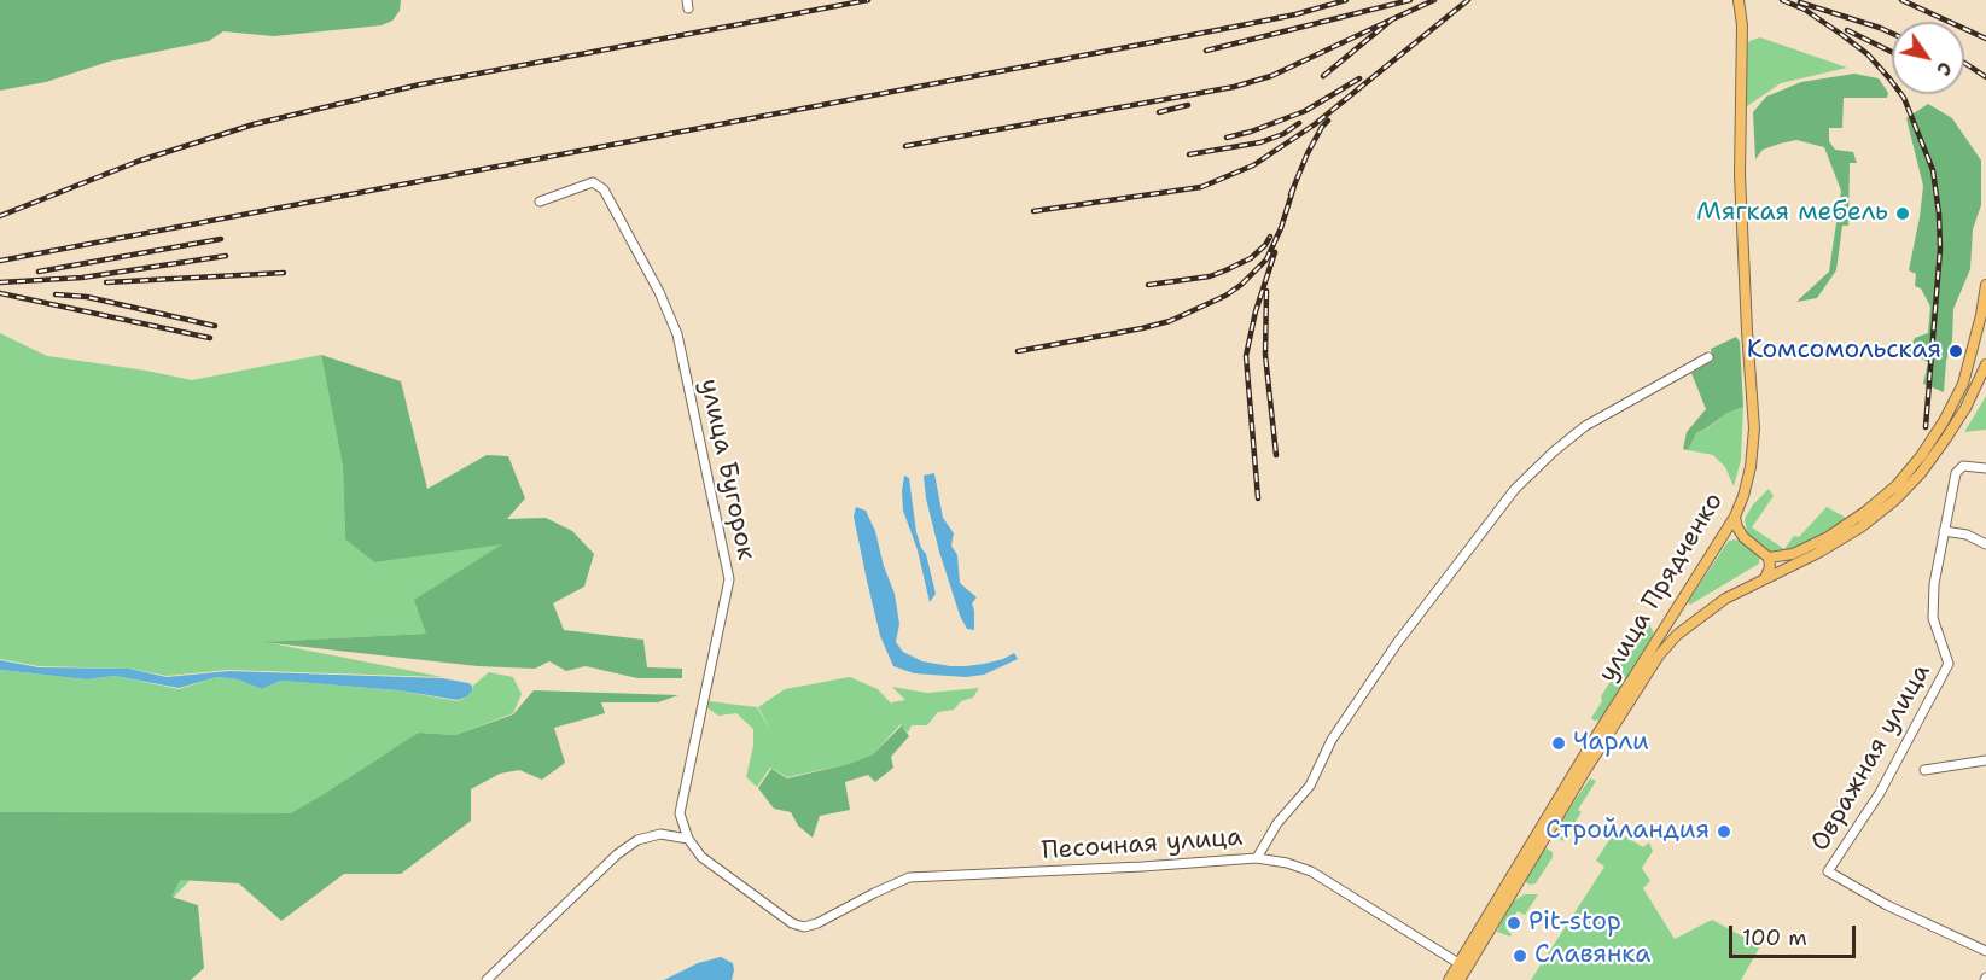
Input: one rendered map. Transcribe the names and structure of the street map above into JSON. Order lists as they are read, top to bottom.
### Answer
{
  "streets": {
    "main road": ["улица Прядченко"],
    "street": ["улица Бугорок", "Овражная улица", "Песочная улица"]
  },
  "crossings": [
    ["улица Бугорок", "Песочная улица"]
  ],
  "places": [
    "Мягкая мебель",
    "Комсомольская",
    "Чарли",
    "Стройландия",
    "Pit-stop",
    "Славянка"
  ],
  "scale_bar": "100 m",
  "north": "bottom right"
}
